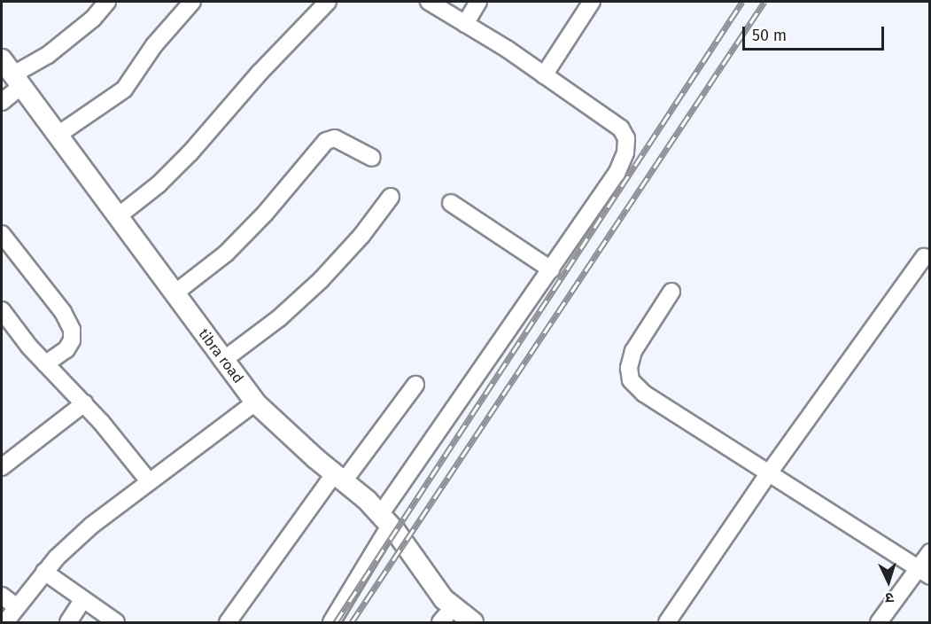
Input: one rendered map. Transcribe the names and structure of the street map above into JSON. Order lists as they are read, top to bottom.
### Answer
{
  "streets": {
    "street": ["tibra road"]
  },
  "scale_bar": "50 m",
  "north": "bottom"
}
